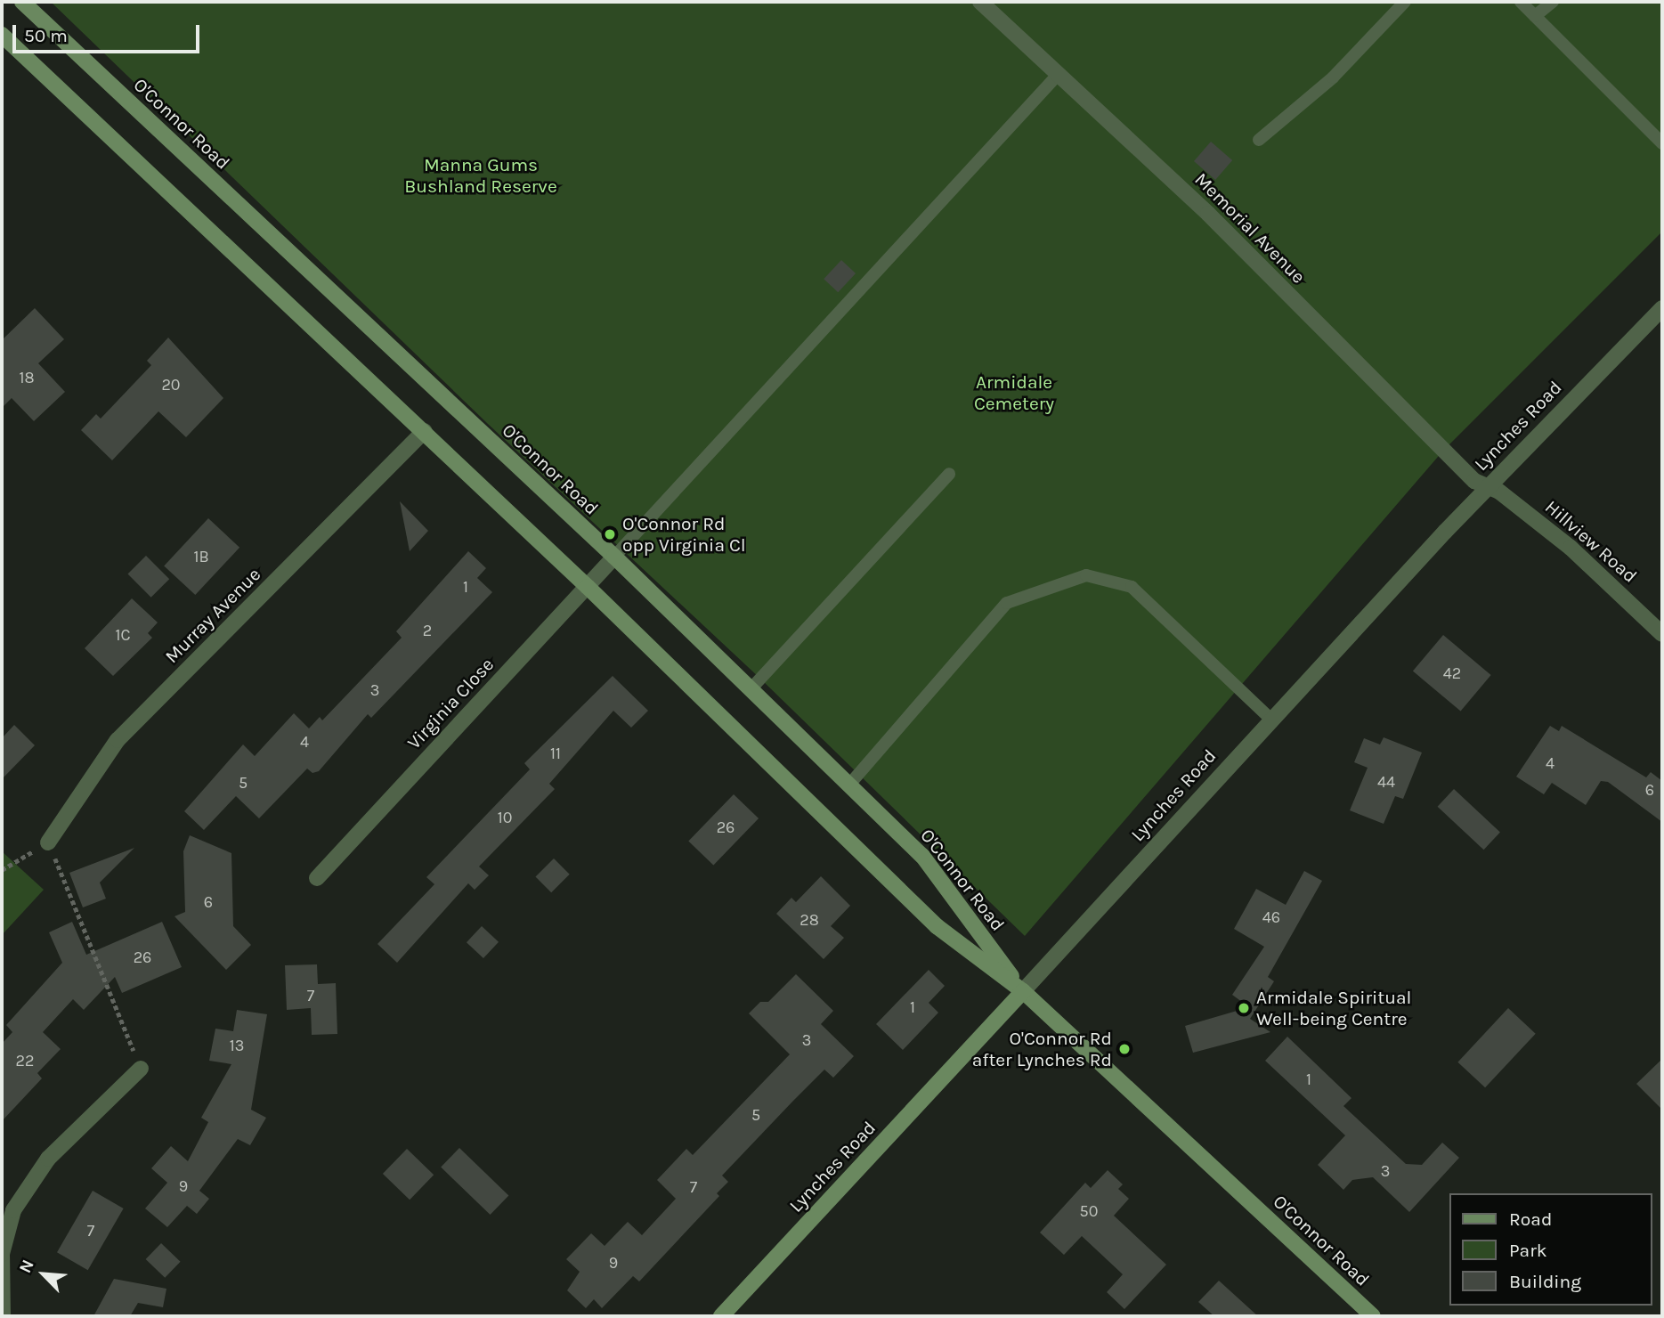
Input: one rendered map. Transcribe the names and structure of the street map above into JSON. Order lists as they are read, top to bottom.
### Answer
{
  "streets": {
    "street": [
      "O'Connor Road",
      "Memorial Avenue",
      "Lynches Road",
      "Hillview Road",
      "Murray Avenue",
      "Virginia Close"
    ]
  },
  "crossings": [
    ["O'Connor Road", "Lynches Road"],
    ["O'Connor Road", "Murray Avenue"],
    ["O'Connor Road", "Virginia Close"],
    ["Memorial Avenue", "Lynches Road"],
    ["Memorial Avenue", "Hillview Road"],
    ["Lynches Road", "Hillview Road"]
  ],
  "parks": ["Manna Gums Bushland Reserve", "Armidale Cemetery"],
  "places": ["O'Connor Rd opp Virginia Cl", "Armidale Spiritual Well-being Centre", "O'Connor Rd after Lynches Rd"],
  "house_numbers": [
    "18",
    "20",
    "1B",
    "1",
    "2",
    "1C",
    "42",
    "3",
    "4",
    "11",
    "4",
    "44",
    "5",
    "6",
    "10",
    "26",
    "6",
    "46",
    "28",
    "26",
    "7",
    "1",
    "3",
    "13",
    "22",
    "1",
    "5",
    "3",
    "9",
    "7",
    "50",
    "7",
    "9"
  ],
  "legend": ["Road", "Park", "Building"],
  "scale_bar": "50 m",
  "north": "top left"
}
